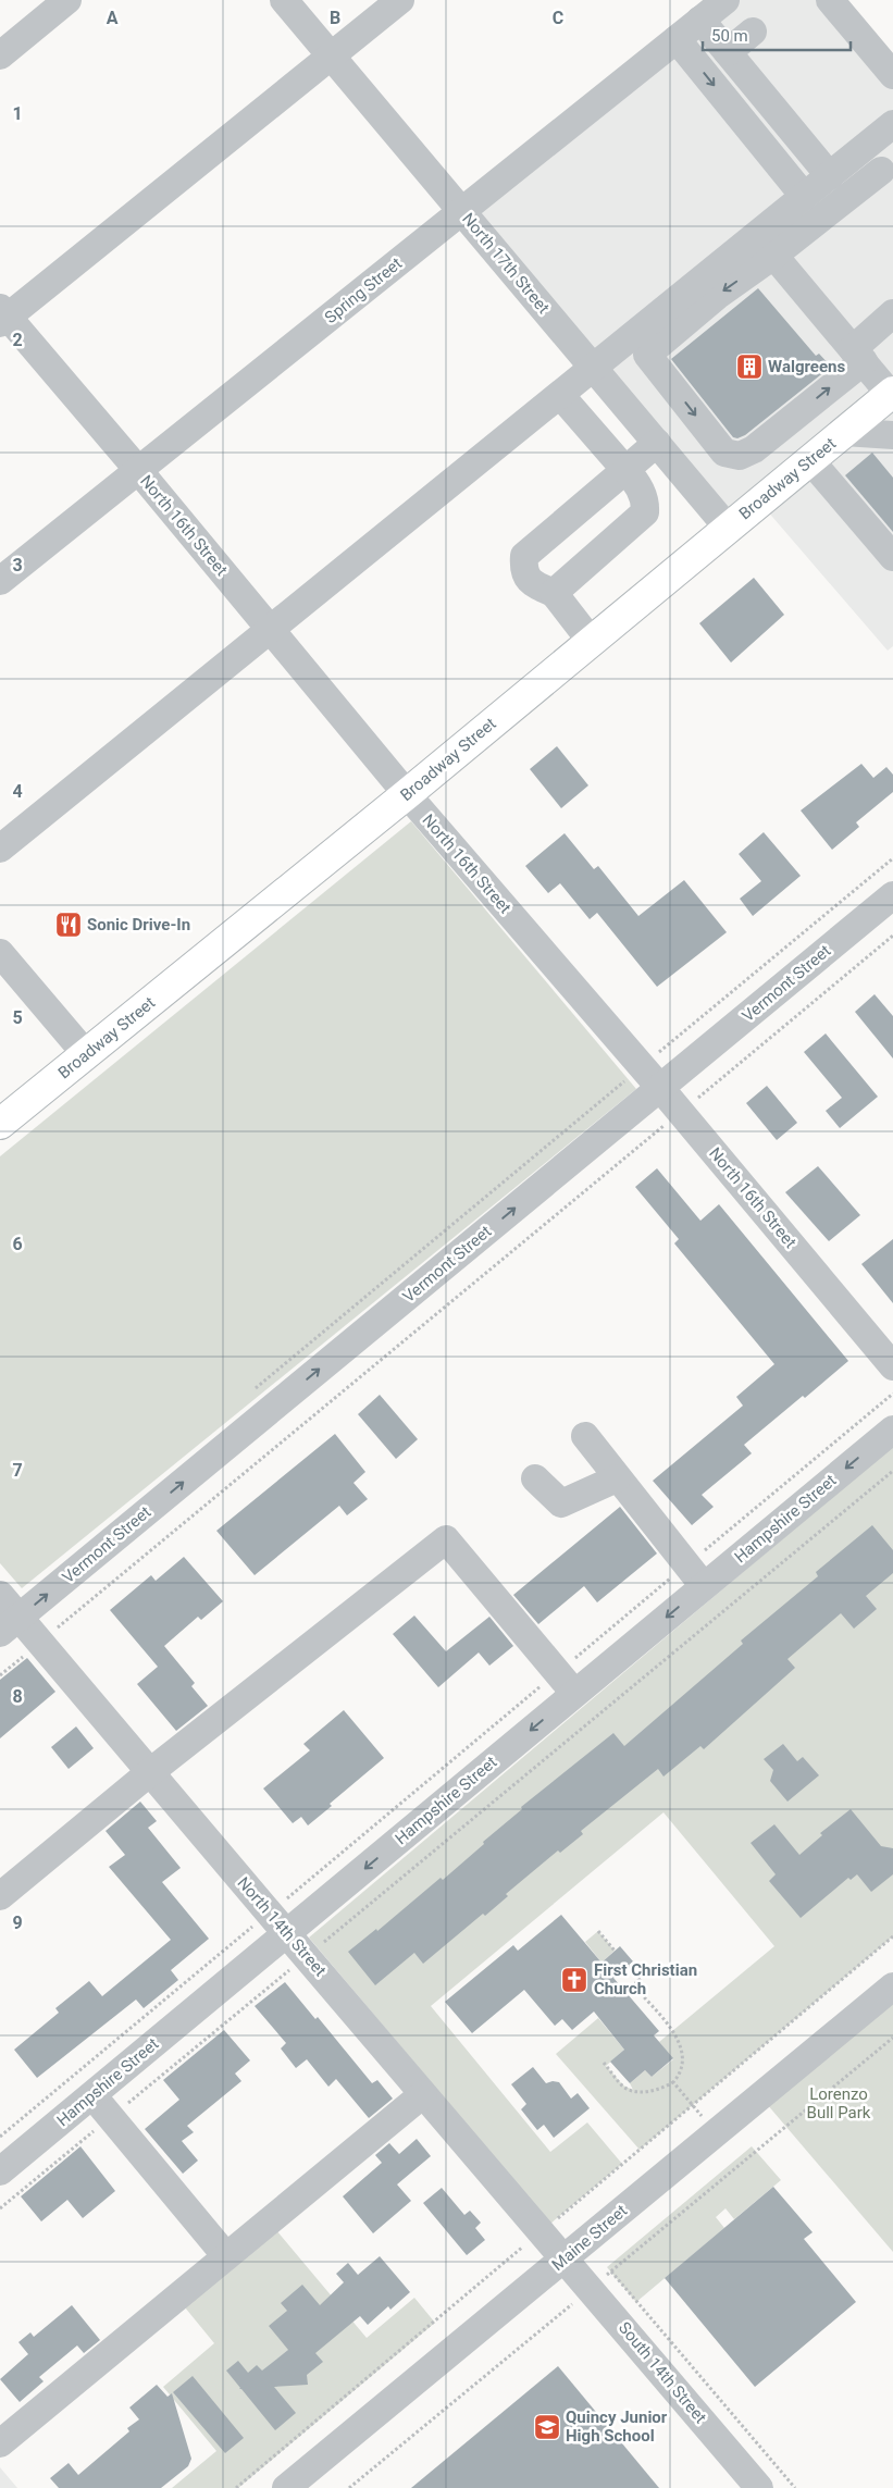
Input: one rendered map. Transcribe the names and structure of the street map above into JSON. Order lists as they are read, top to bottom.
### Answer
{
  "streets": {
    "main road": ["Broadway Street"],
    "street": [
      "North 17th Street",
      "Spring Street",
      "North 16th Street",
      "Vermont Street",
      "Hampshire Street",
      "North 14th Street",
      "Maine Street",
      "South 14th Street"
    ]
  },
  "crossings": [
    ["North 17th Street", "Spring Street"],
    ["North 17th Street", "Broadway Street"],
    ["Spring Street", "North 16th Street"],
    ["Broadway Street", "North 16th Street"],
    ["North 16th Street", "Vermont Street"],
    ["Vermont Street", "North 14th Street"],
    ["Hampshire Street", "North 14th Street"],
    ["North 14th Street", "Maine Street"],
    ["North 14th Street", "South 14th Street"],
    ["Maine Street", "South 14th Street"]
  ],
  "one_way": ["Vermont Street", "Hampshire Street"],
  "parks": ["Lorenzo Bull Park"],
  "places": {
    "building": ["Walgreens"],
    "restaurant": ["Sonic Drive-In"],
    "church": ["First Christian Church"],
    "school or university": ["Quincy Junior High School"]
  },
  "scale_bar": "50 m",
  "grid": {
    "columns": ["A", "B", "C"],
    "rows": [
      "1",
      "2",
      "3",
      "4",
      "5",
      "6",
      "7",
      "8",
      "9"
    ]
  }
}
